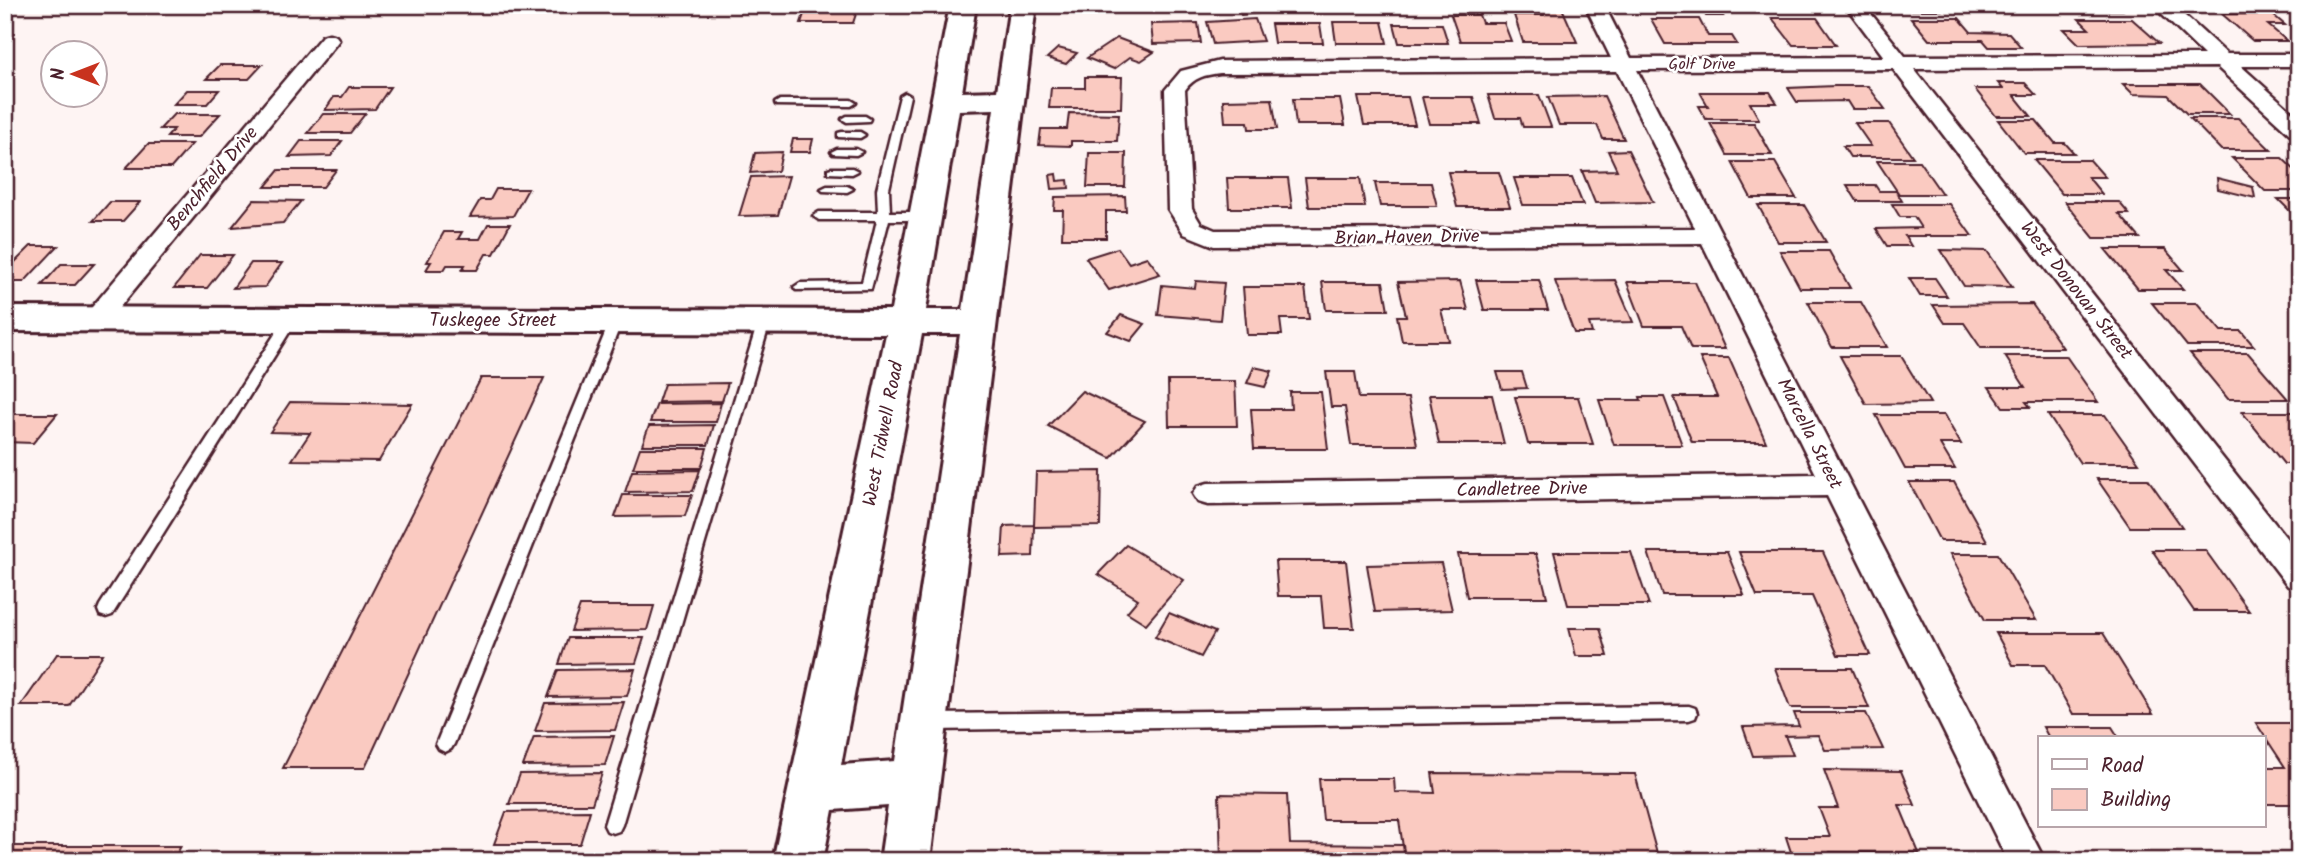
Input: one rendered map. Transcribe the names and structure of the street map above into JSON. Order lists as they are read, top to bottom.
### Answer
{
  "streets": {
    "main road": ["Tuskegee Street", "West Tidwell Road"],
    "street": [
      "Golf Drive",
      "Benchfield Drive",
      "Brian Haven Drive",
      "West Donovan Street",
      "Marcella Street",
      "Candletree Drive"
    ]
  },
  "crossings": [
    ["Golf Drive", "Brian Haven Drive"],
    ["Golf Drive", "West Donovan Street"],
    ["Golf Drive", "Marcella Street"],
    ["Benchfield Drive", "Tuskegee Street"],
    ["Brian Haven Drive", "Marcella Street"],
    ["Tuskegee Street", "West Tidwell Road"],
    ["Marcella Street", "Candletree Drive"]
  ],
  "legend": ["Road", "Building"],
  "north": "left"
}
